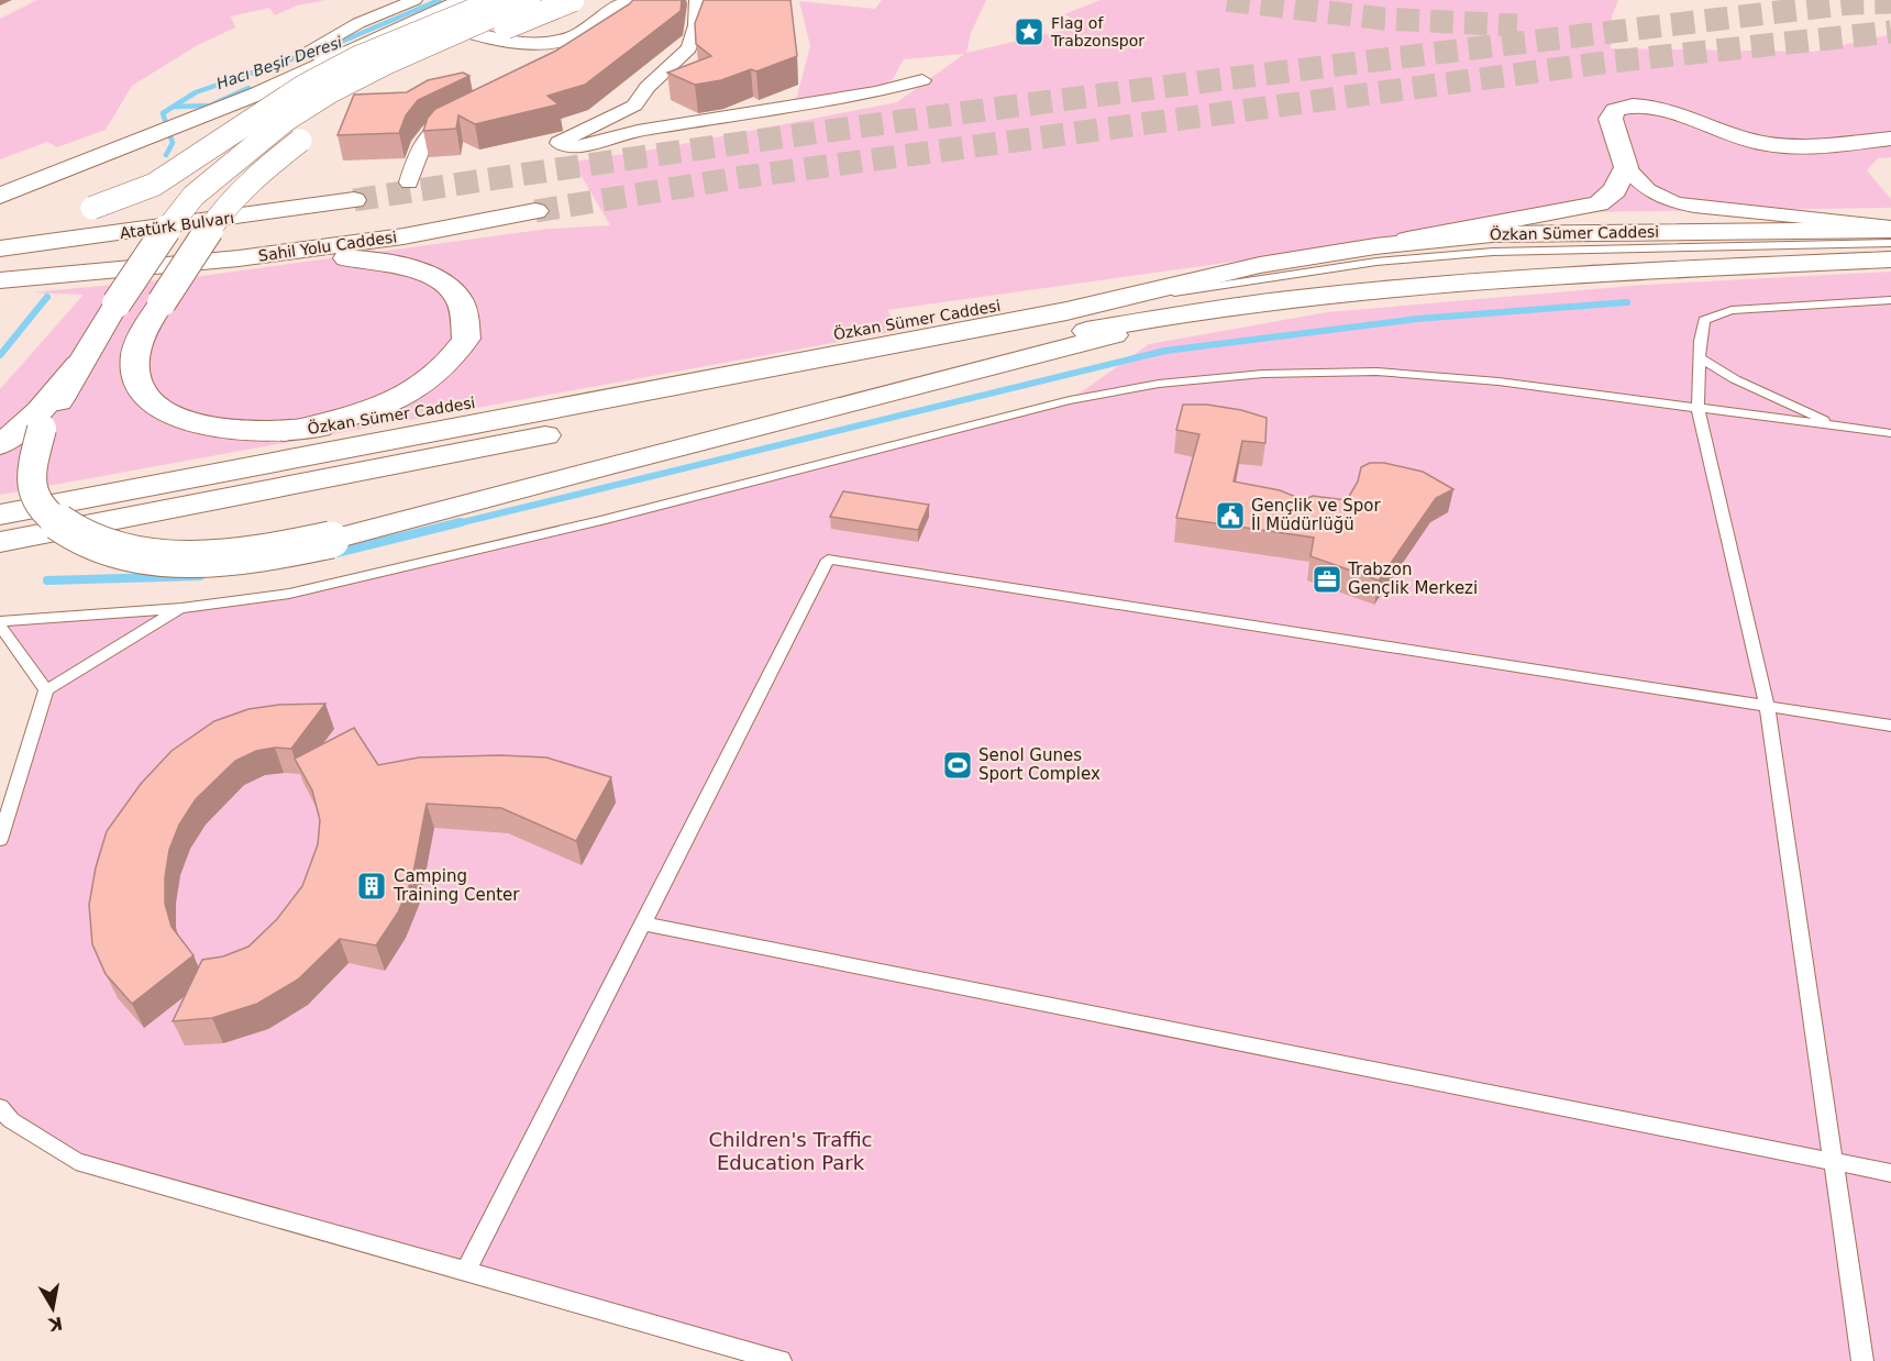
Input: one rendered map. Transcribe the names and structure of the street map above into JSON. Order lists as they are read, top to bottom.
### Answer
{
  "streets": {
    "main road": ["Atatürk Bulvarı", "Özkan Sümer Caddesi", "Sahil Yolu Caddesi"]
  },
  "water": ["Hacı Beşir Deresi"],
  "parks": ["Children's Traffic Education Park"],
  "places": {
    "place": ["Flag of Trabzonspor"],
    "public building": ["Gençlik ve Spor İl Müdürlüğü"],
    "office": ["Trabzon Gençlik Merkezi"],
    "sports": ["Senol Gunes Sport Complex"],
    "building": ["Camping Training Center"]
  },
  "north": "bottom"
}
